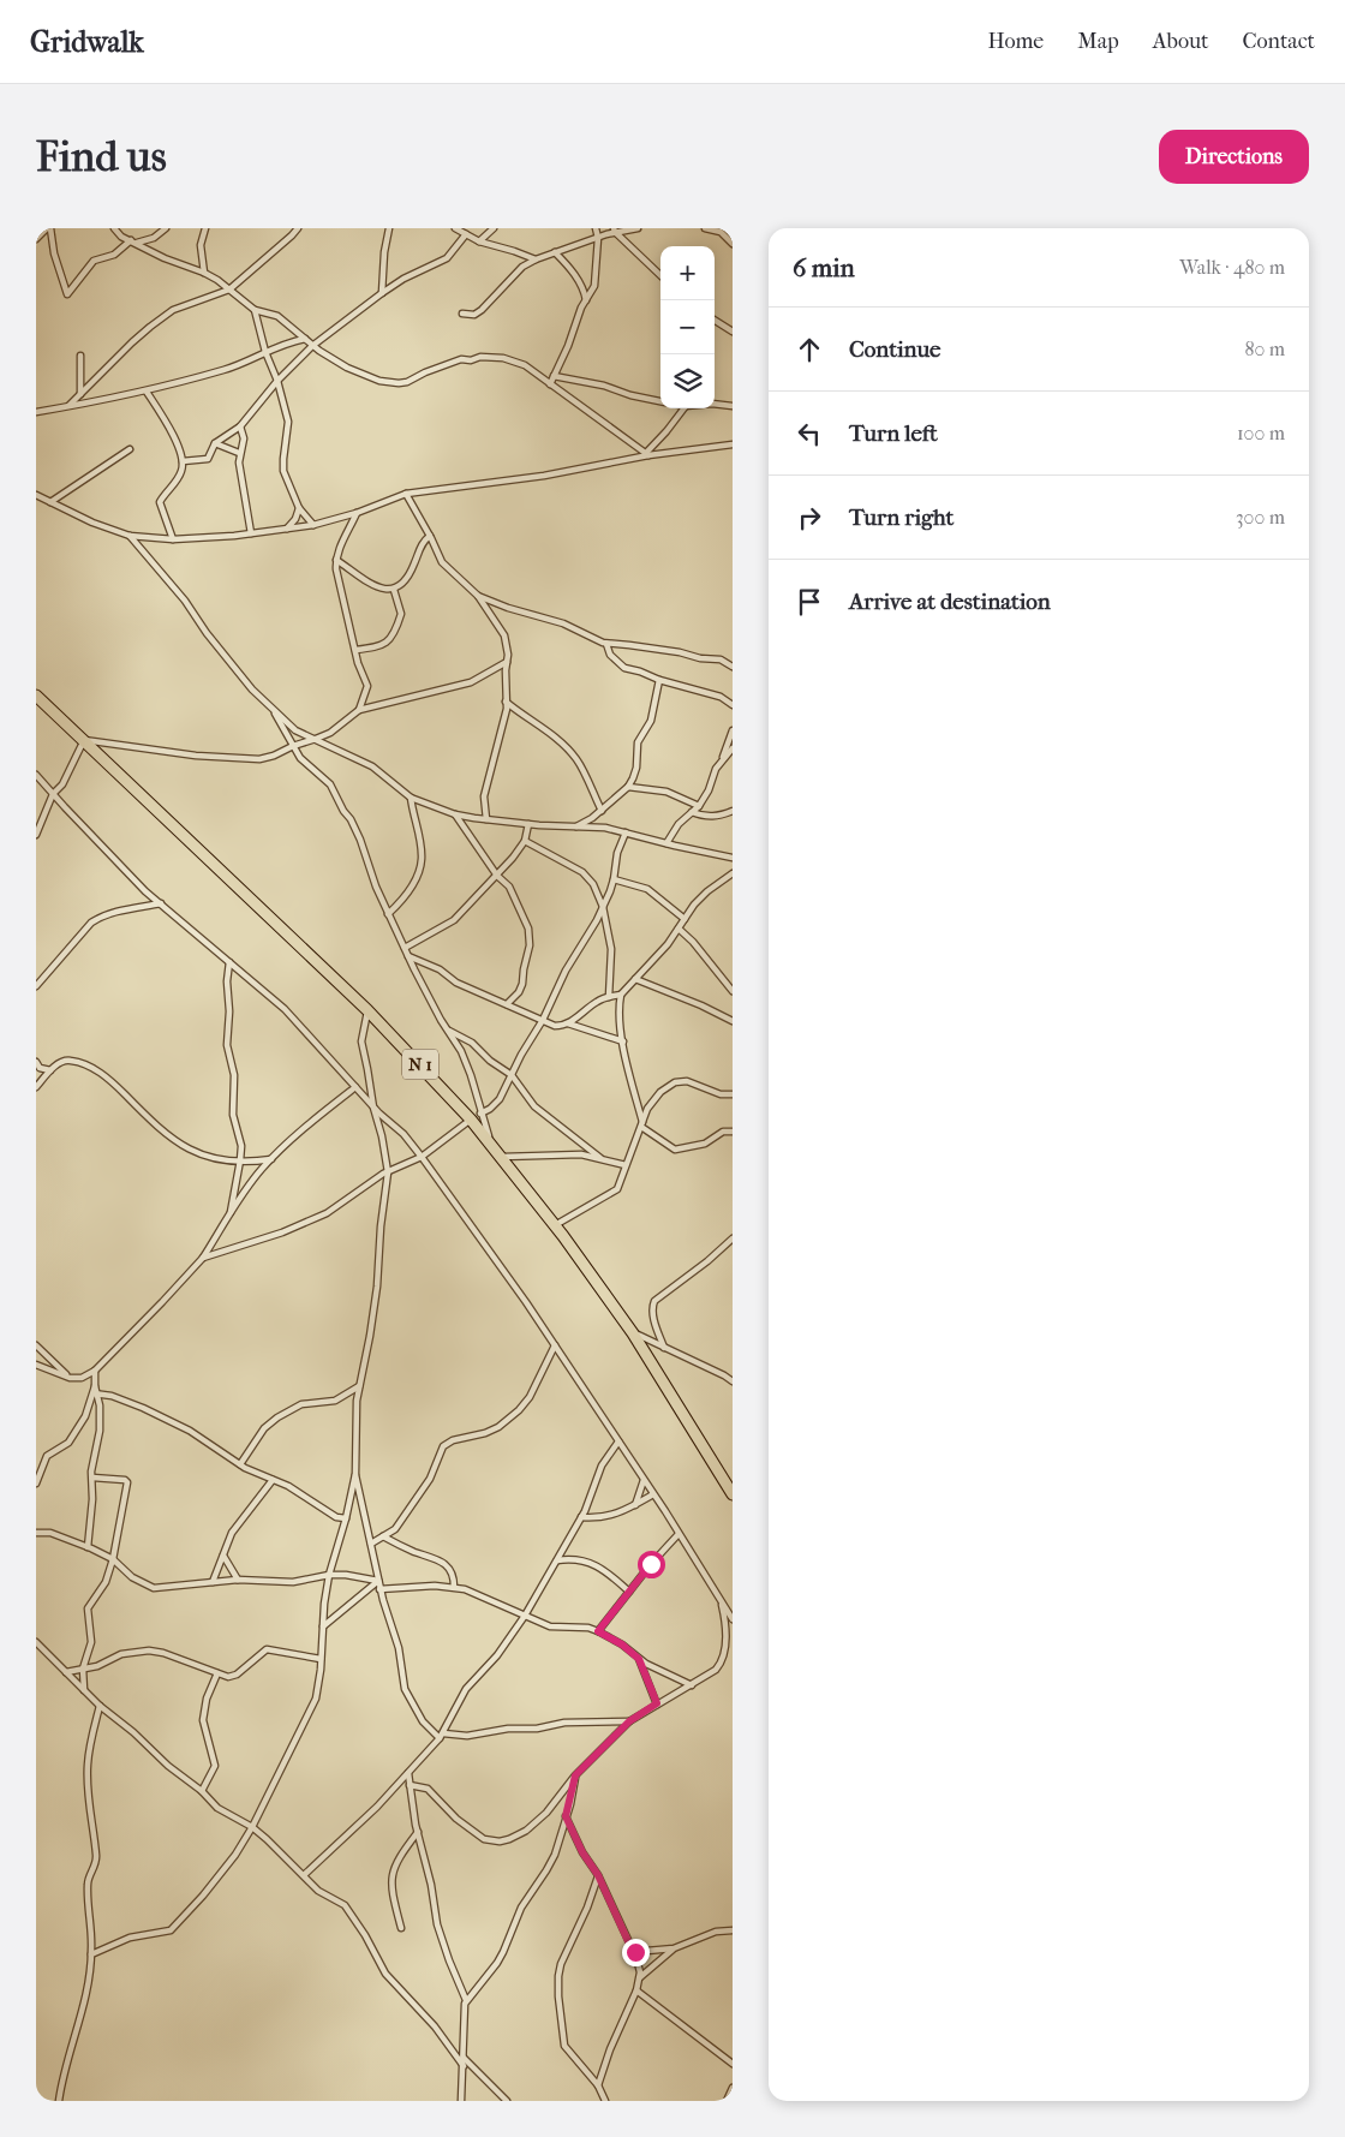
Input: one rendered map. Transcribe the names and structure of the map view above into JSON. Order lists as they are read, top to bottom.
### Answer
{
  "streets": {
    "highway": ["N 1"]
  },
  "page": {
    "header": "Gridwalk",
    "nav": [
      "Home",
      "Map",
      "About",
      "Contact"
    ],
    "buttons": "Directions",
    "title": "Find us",
    "heading": ["6 min", "Walk · 480 m"],
    "map_buttons": ["+", "−"],
    "list": [
      ["Continue", "80 m"],
      ["Turn left", "100 m"],
      ["Turn right", "300 m"],
      "Arrive at destination"
    ]
  }
}
